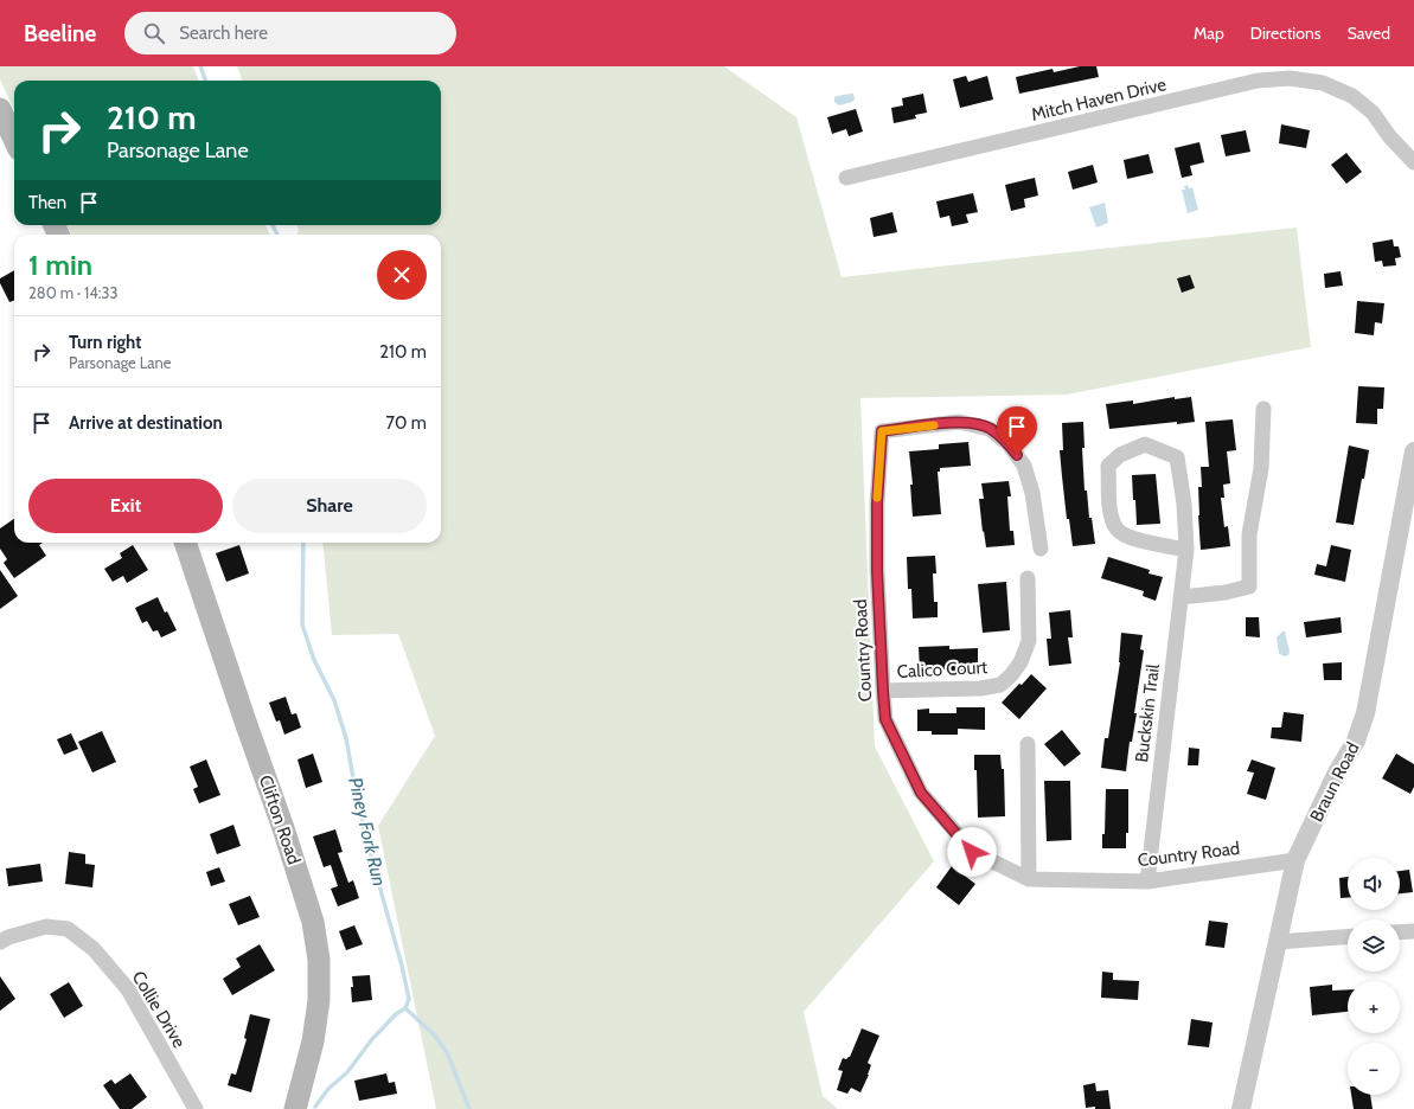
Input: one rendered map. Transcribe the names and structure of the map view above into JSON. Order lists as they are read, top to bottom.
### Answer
{
  "streets": {
    "main road": ["Clifton Road"],
    "street": [
      "Mitch Haven Drive",
      "Country Road",
      "Calico Court",
      "Buckskin Trail",
      "Braun Road",
      "Collie Drive"
    ]
  },
  "crossings": [
    ["Country Road", "Calico Court"],
    ["Country Road", "Buckskin Trail"],
    ["Country Road", "Braun Road"]
  ],
  "water": ["Piney Fork Run"],
  "page": {
    "header": "Beeline",
    "search": "Search here",
    "nav": ["Map", "Directions", "Saved"],
    "turn": ["210 m", "Parsonage Lane"],
    "then": "Then",
    "heading": ["1 min", "280 m · 14:33"],
    "list": [
      {
        "name": "Turn right",
        "note": "Parsonage Lane",
        "value": "210 m"
      },
      {
        "name": "Arrive at destination",
        "value": "70 m"
      }
    ],
    "buttons": ["Exit", "Share"],
    "map_buttons": ["+", "−"]
  }
}
